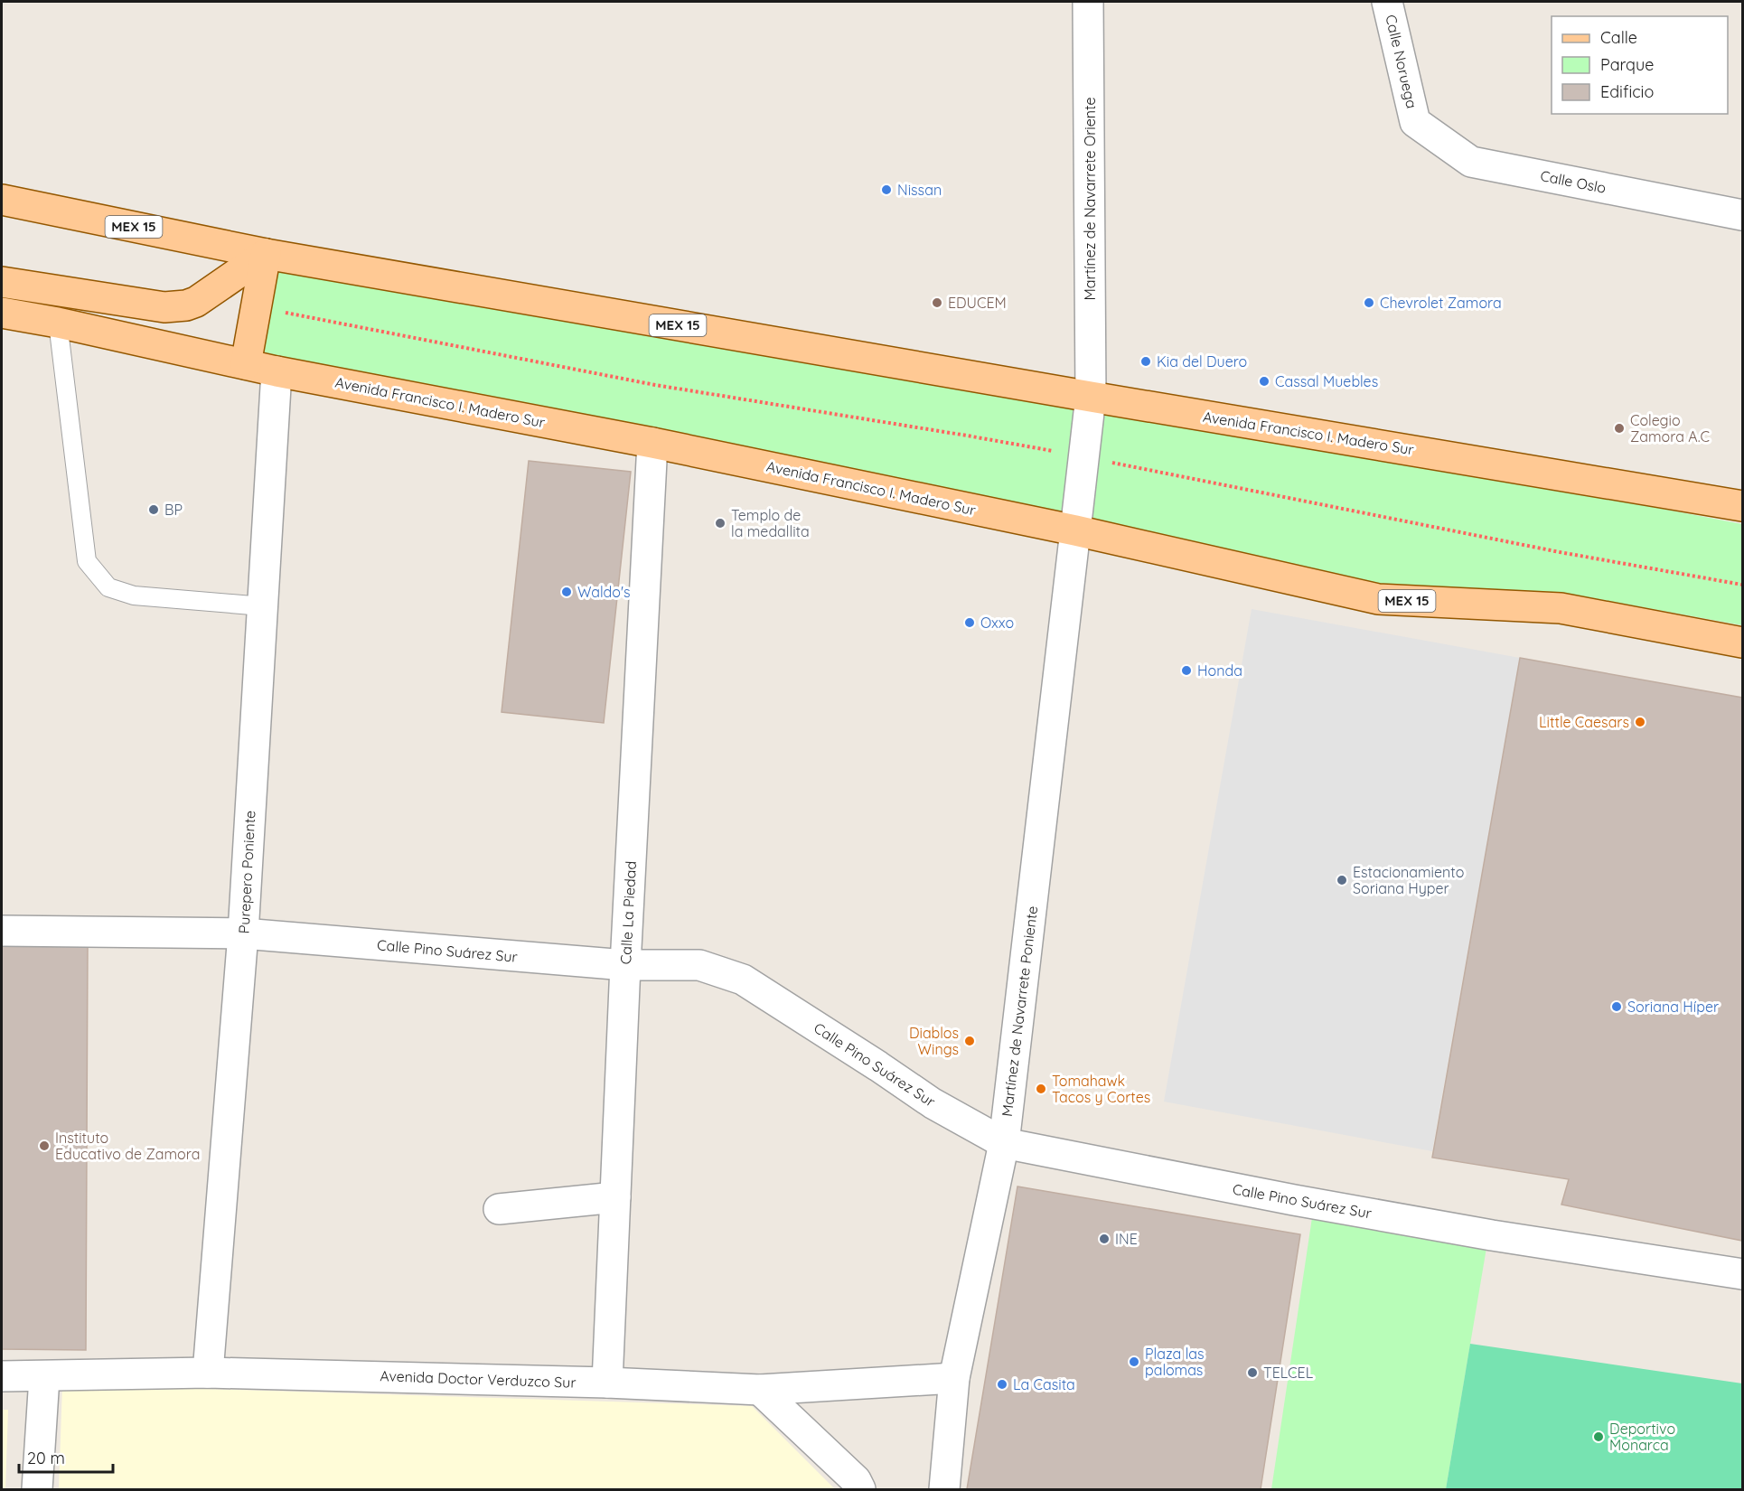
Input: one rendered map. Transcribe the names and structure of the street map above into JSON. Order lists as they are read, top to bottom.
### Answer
{
  "streets": {
    "main road": ["MEX 15", "Avenida Francisco I. Madero Sur"],
    "street": [
      "Calle Noruega",
      "Calle Oslo",
      "Martínez de Navarrete Oriente",
      "Purepero Poniente",
      "Calle La Piedad",
      "Calle Pino Suárez Sur",
      "Martínez de Navarrete Poniente",
      "Avenida Doctor Verduzco Sur"
    ]
  },
  "crossings": [
    ["Calle Noruega", "Calle Oslo"],
    ["Martínez de Navarrete Oriente", "Avenida Francisco I. Madero Sur"],
    ["Martínez de Navarrete Oriente", "Martínez de Navarrete Poniente"],
    ["Avenida Francisco I. Madero Sur", "Purepero Poniente"],
    ["Avenida Francisco I. Madero Sur", "Calle La Piedad"],
    ["Avenida Francisco I. Madero Sur", "Martínez de Navarrete Poniente"],
    ["Purepero Poniente", "Calle Pino Suárez Sur"],
    ["Purepero Poniente", "Avenida Doctor Verduzco Sur"],
    ["Calle La Piedad", "Calle Pino Suárez Sur"],
    ["Calle La Piedad", "Avenida Doctor Verduzco Sur"],
    ["Calle Pino Suárez Sur", "Martínez de Navarrete Poniente"],
    ["Martínez de Navarrete Poniente", "Avenida Doctor Verduzco Sur"]
  ],
  "places": [
    "Nissan",
    "EDUCEM",
    "Chevrolet Zamora",
    "Kia del Duero",
    "Cassal Muebles",
    "Colegio Zamora A.C",
    "BP",
    "Templo de la medallita",
    "Waldo's",
    "Oxxo",
    "Honda",
    "Little Caesars",
    "Estacionamiento Soriana Hyper",
    "Soriana Híper",
    "Diablos Wings",
    "Tomahawk Tacos y Cortes",
    "Instituto Educativo de Zamora",
    "INE",
    "Plaza las palomas",
    "TELCEL",
    "La Casita",
    "Deportivo Monarca"
  ],
  "legend": ["Calle", "Parque", "Edificio"],
  "scale_bar": "20 m"
}
